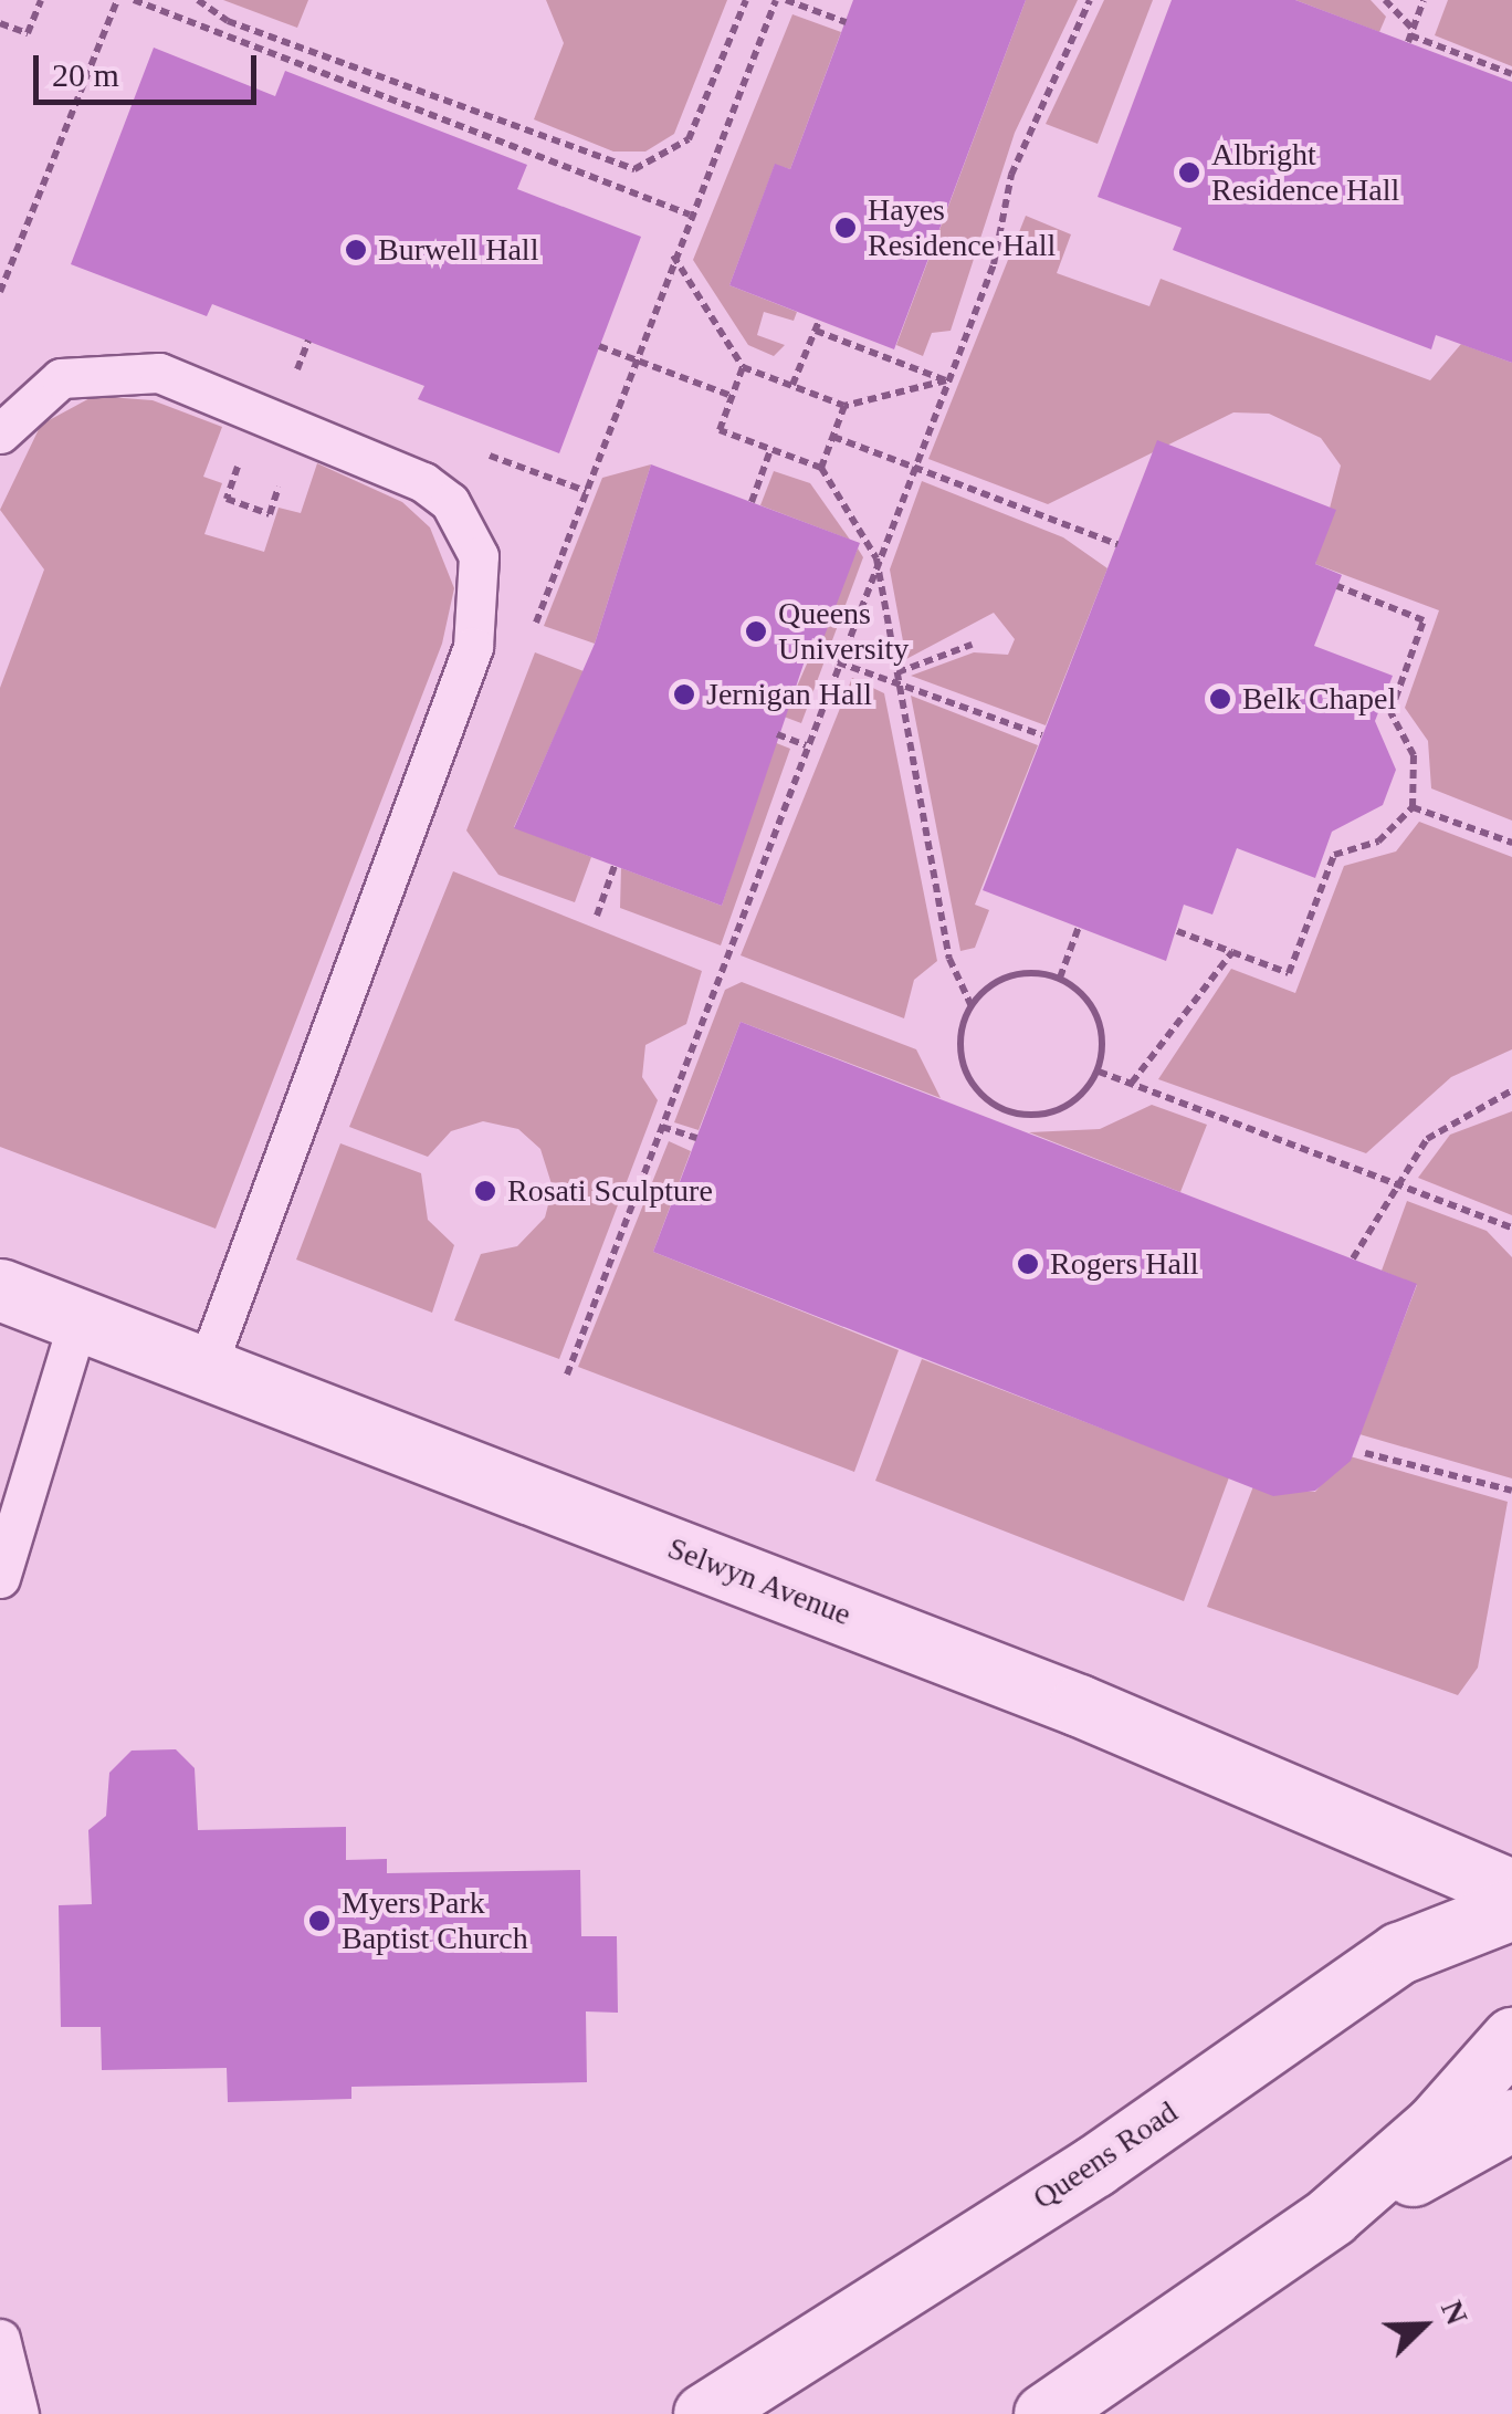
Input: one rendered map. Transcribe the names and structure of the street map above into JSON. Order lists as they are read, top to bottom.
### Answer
{
  "streets": {
    "street": ["Selwyn Avenue", "Queens Road"]
  },
  "places": [
    "Albright Residence Hall",
    "Hayes Residence Hall",
    "Burwell Hall",
    "Queens University",
    "Jernigan Hall",
    "Belk Chapel",
    "Rosati Sculpture",
    "Rogers Hall",
    "Myers Park Baptist Church"
  ],
  "scale_bar": "20 m",
  "north": "top right"
}
